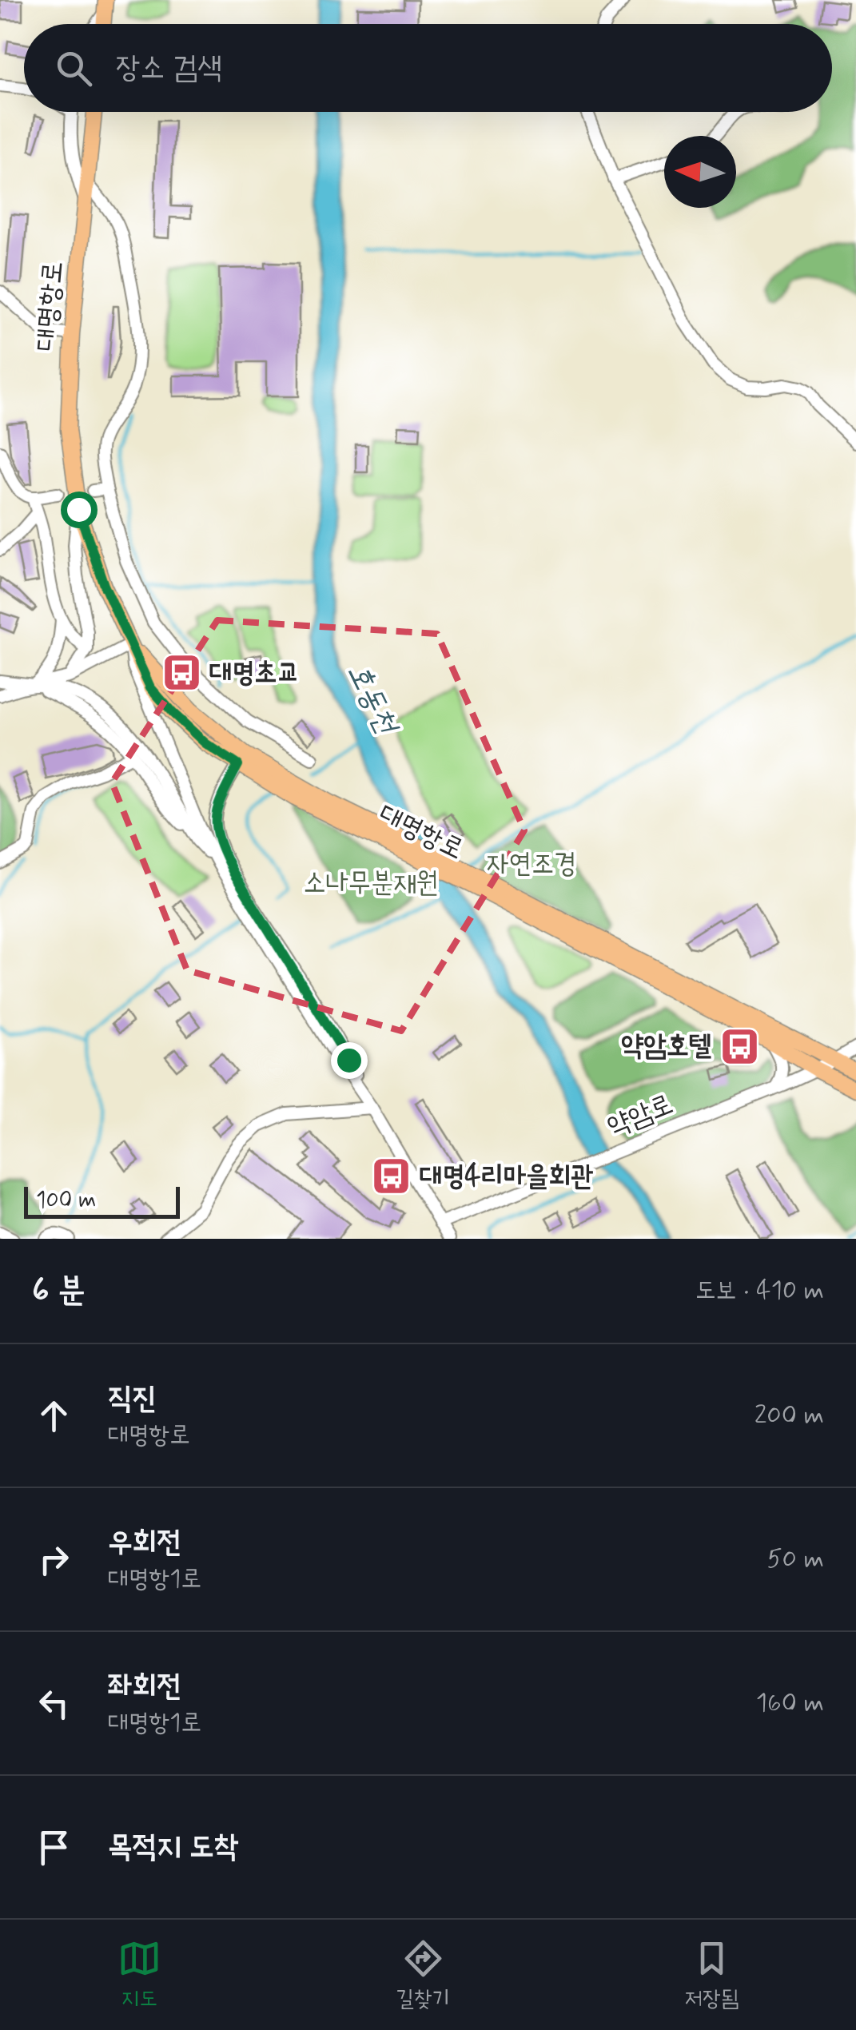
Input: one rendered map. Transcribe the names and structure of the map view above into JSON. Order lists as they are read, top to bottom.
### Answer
{
  "streets": {
    "main road": ["대명항로"],
    "street": ["약암로"]
  },
  "crossings": [
    ["대명항로", "약암로"]
  ],
  "water": ["호동천"],
  "parks": ["자연조경", "소나무분재원"],
  "places": {
    "bus stop": ["대명초교", "약암호텔", "대명4리마을회관"]
  },
  "scale_bar": "100 m",
  "north": "left",
  "page": {
    "search": "장소 검색",
    "scale": "100 m",
    "heading": ["6 분", "도보 · 410 m"],
    "list": [
      ["직진", "대명항로", "200 m"],
      ["우회전", "대명항1로", "50 m"],
      ["좌회전", "대명항1로", "160 m"],
      "목적지 도착"
    ],
    "nav": ["지도", "길찾기", "저장됨"]
  }
}
